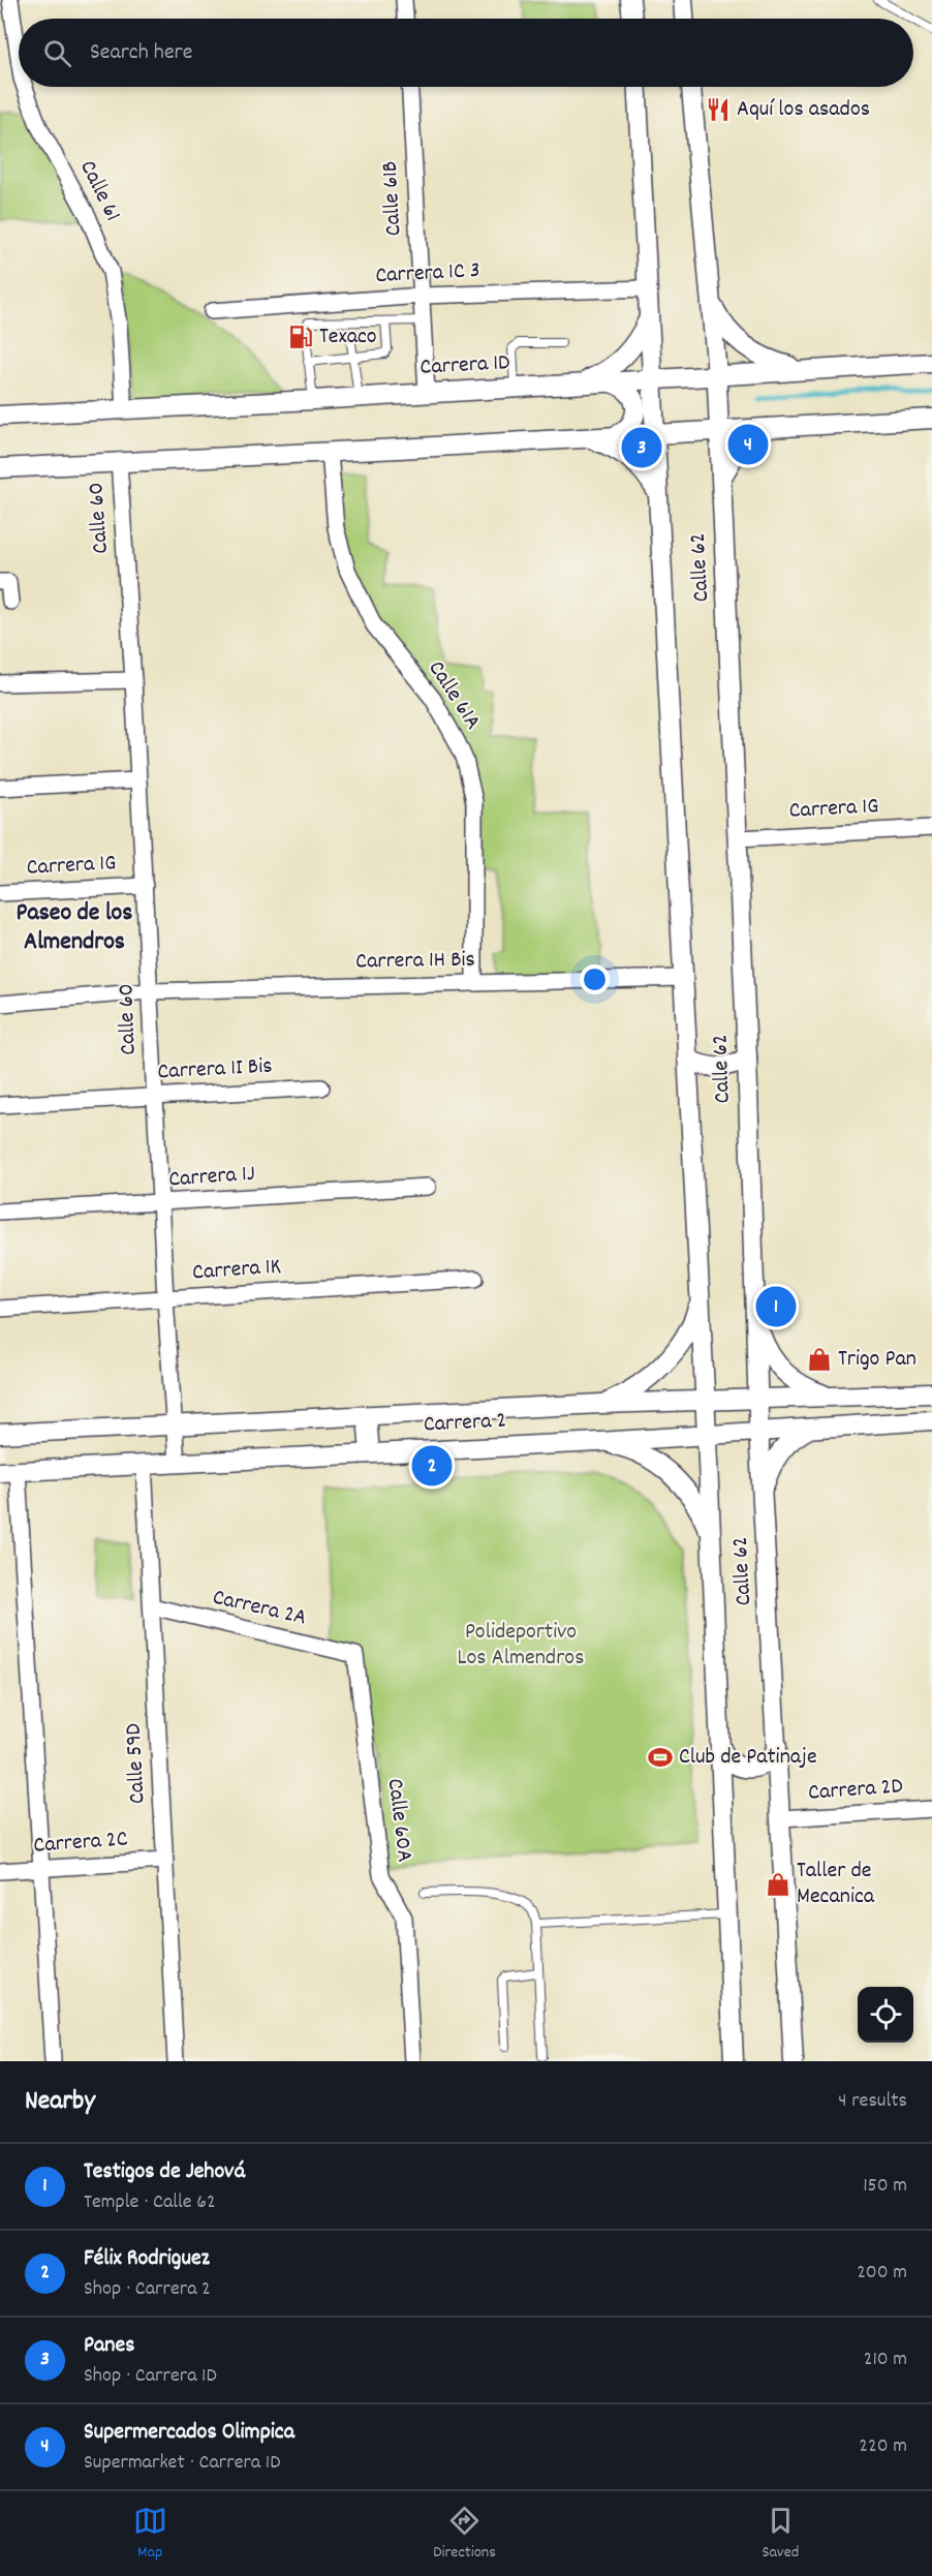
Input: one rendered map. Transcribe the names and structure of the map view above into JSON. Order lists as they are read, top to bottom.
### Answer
{
  "streets": {
    "street": [
      "Calle 61",
      "Calle 61B",
      "Carrera 1C 3",
      "Carrera 1D",
      "Calle 60",
      "Calle 62",
      "Calle 61A",
      "Carrera 1G",
      "Carrera 1H Bis",
      "Carrera 1I Bis",
      "Carrera 1J",
      "Carrera 1K",
      "Carrera 2",
      "Carrera 2A",
      "Calle 59D",
      "Carrera 2D",
      "Calle 60A",
      "Carrera 2C"
    ]
  },
  "crossings": [
    ["Calle 61", "Carrera 1D"],
    ["Calle 61B", "Carrera 1C 3"],
    ["Calle 61B", "Carrera 1D"],
    ["Carrera 1C 3", "Calle 62"],
    ["Carrera 1D", "Calle 62"],
    ["Calle 60", "Carrera 1G"],
    ["Calle 60", "Carrera 1H Bis"],
    ["Calle 60", "Carrera 1I Bis"],
    ["Calle 60", "Carrera 1J"],
    ["Calle 60", "Carrera 1K"],
    ["Calle 60", "Carrera 2"],
    ["Calle 62", "Carrera 1G"],
    ["Calle 62", "Carrera 1H Bis"],
    ["Calle 62", "Carrera 2"],
    ["Calle 62", "Carrera 2D"],
    ["Calle 61A", "Carrera 1H Bis"],
    ["Carrera 2", "Calle 59D"],
    ["Carrera 2A", "Calle 59D"],
    ["Carrera 2A", "Calle 60A"],
    ["Calle 59D", "Carrera 2C"]
  ],
  "districts": ["Paseo de los Almendros"],
  "parks": ["Polideportivo Los Almendros"],
  "places": {
    "restaurant": ["Aquí los asados"],
    "fuel station": ["Texaco"],
    "shop": ["Trigo Pan", "Taller de Mecanica"],
    "sports": ["Club de Patinaje"]
  },
  "page": {
    "search": "Search here",
    "pins": [
      "4",
      "3",
      "1",
      "2"
    ],
    "heading": ["Nearby", "4 results"],
    "list": [
      {
        "mark": "1",
        "name": "Testigos de Jehová",
        "note": "Temple · Calle 62",
        "value": "150 m"
      },
      {
        "mark": "2",
        "name": "Félix Rodriguez",
        "note": "Shop · Carrera 2",
        "value": "200 m"
      },
      {
        "mark": "3",
        "name": "Panes",
        "note": "Shop · Carrera 1D",
        "value": "210 m"
      },
      {
        "mark": "4",
        "name": "Supermercados Olimpica",
        "note": "Supermarket · Carrera 1D",
        "value": "220 m"
      }
    ],
    "nav": ["Map", "Directions", "Saved"]
  }
}
